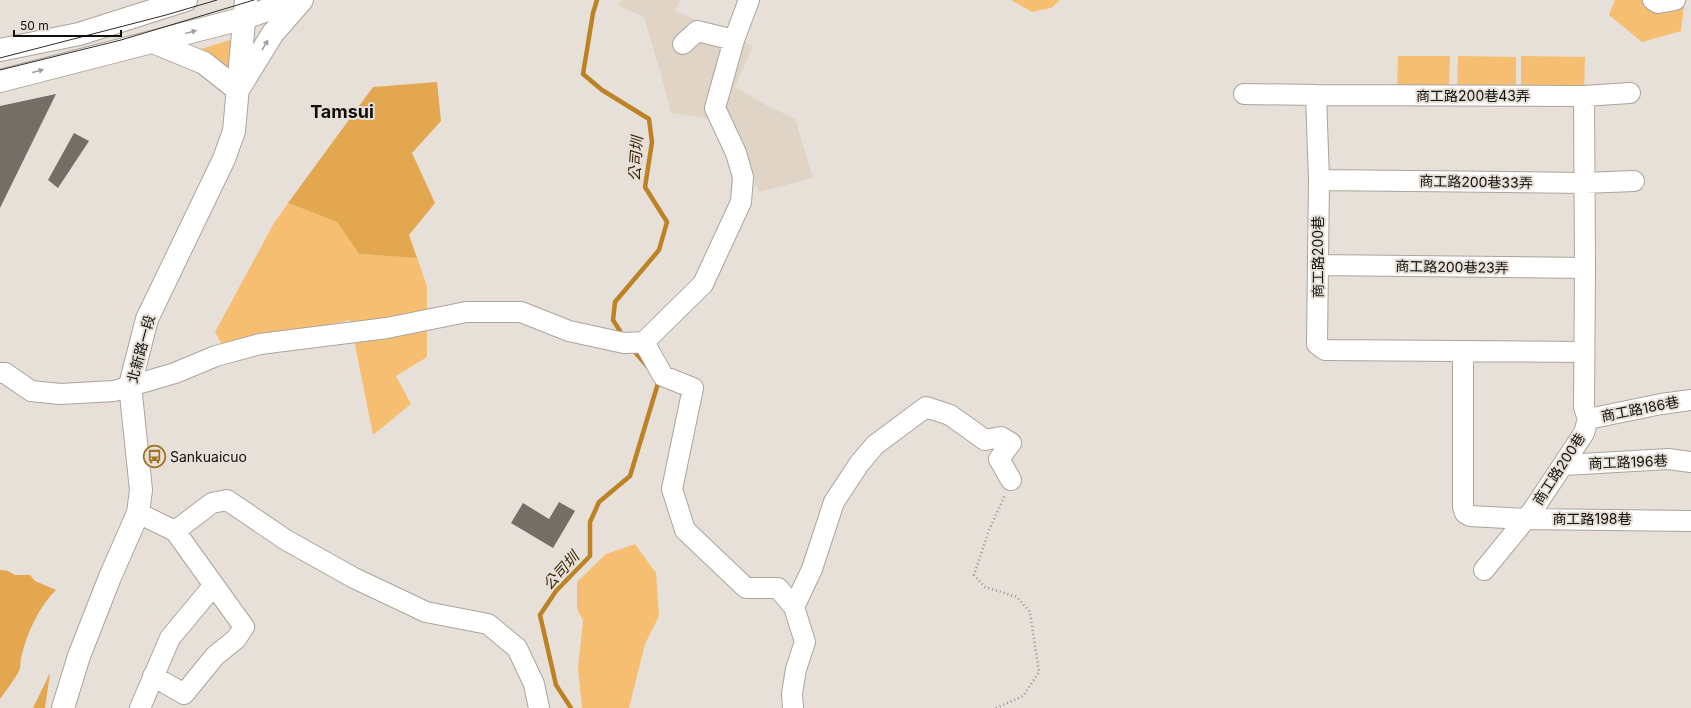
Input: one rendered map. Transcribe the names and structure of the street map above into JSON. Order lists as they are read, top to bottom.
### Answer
{
  "streets": {
    "main road": ["北新路一段"],
    "street": [
      "商工路200巷43弄",
      "商工路200巷33弄",
      "商工路200巷",
      "商工路200巷23弄",
      "商工路186巷",
      "商工路196巷",
      "商工路198巷"
    ]
  },
  "crossings": [
    ["商工路200巷43弄", "商工路200巷"],
    ["商工路200巷33弄", "商工路200巷"],
    ["商工路200巷", "商工路200巷23弄"],
    ["商工路200巷", "商工路186巷"],
    ["商工路200巷", "商工路196巷"],
    ["商工路200巷", "商工路198巷"]
  ],
  "districts": ["Tamsui"],
  "water": ["公司圳"],
  "places": {
    "bus stop": ["Sankuaicuo"]
  },
  "scale_bar": "50 m"
}
